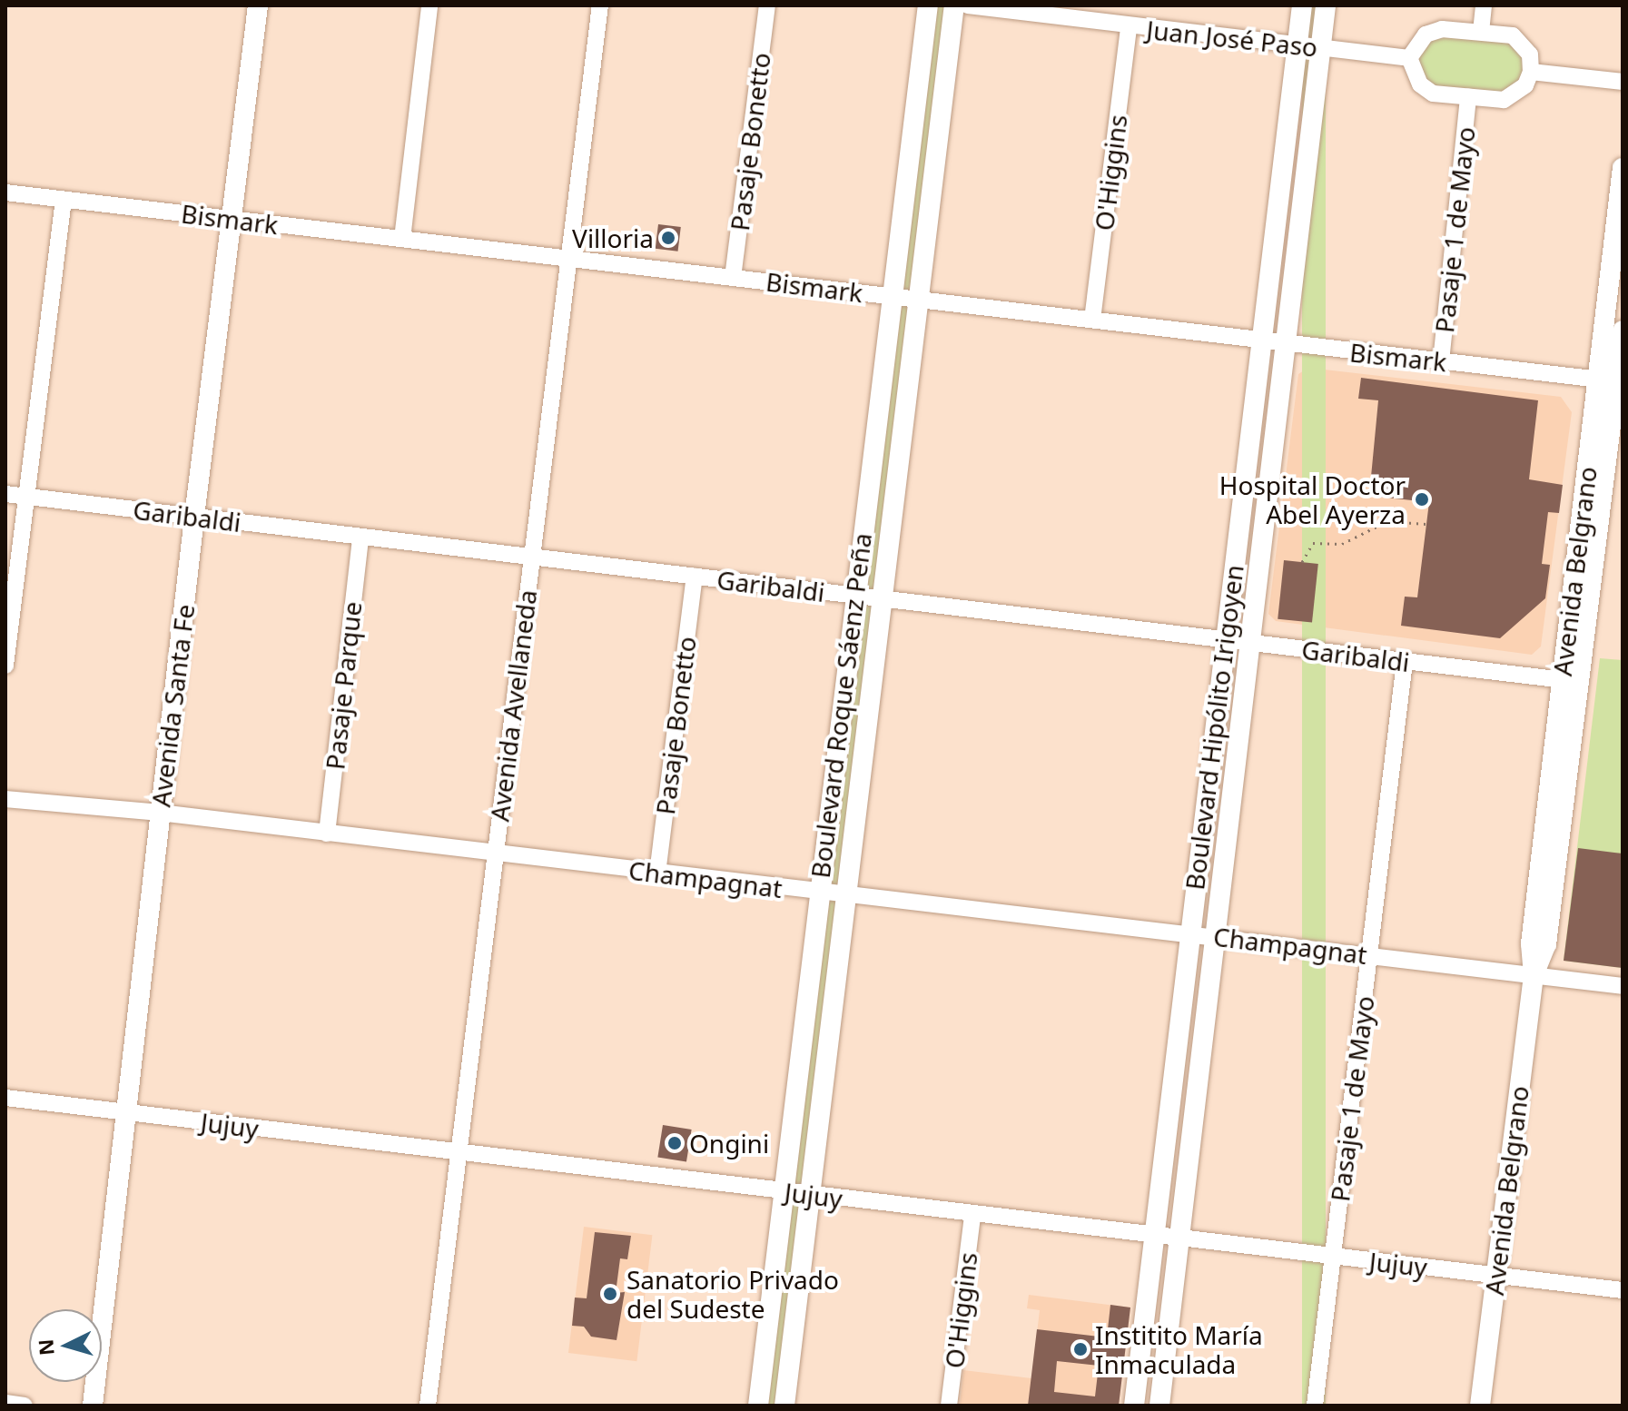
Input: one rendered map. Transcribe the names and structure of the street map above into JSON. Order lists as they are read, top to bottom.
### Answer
{
  "streets": {
    "street": [
      "Juan José Paso",
      "Pasaje Bonetto",
      "O'Higgins",
      "Bismark",
      "Pasaje 1 de Mayo",
      "Garibaldi",
      "Avenida Belgrano",
      "Pasaje Parque",
      "Avenida Santa Fe",
      "Avenida Avellaneda",
      "Boulevard Roque Sáenz Peña",
      "Boulevard Hipólito Irigoyen",
      "Champagnat",
      "Jujuy"
    ]
  },
  "crossings": [
    ["Juan José Paso", "O'Higgins"],
    ["Juan José Paso", "Pasaje 1 de Mayo"],
    ["Juan José Paso", "Boulevard Hipólito Irigoyen"],
    ["Pasaje Bonetto", "Bismark"],
    ["Pasaje Bonetto", "Garibaldi"],
    ["Pasaje Bonetto", "Champagnat"],
    ["O'Higgins", "Bismark"],
    ["O'Higgins", "Jujuy"],
    ["Bismark", "Pasaje 1 de Mayo"],
    ["Bismark", "Avenida Belgrano"],
    ["Bismark", "Avenida Santa Fe"],
    ["Bismark", "Avenida Avellaneda"],
    ["Bismark", "Boulevard Roque Sáenz Peña"],
    ["Bismark", "Boulevard Hipólito Irigoyen"],
    ["Pasaje 1 de Mayo", "Garibaldi"],
    ["Pasaje 1 de Mayo", "Champagnat"],
    ["Pasaje 1 de Mayo", "Jujuy"],
    ["Garibaldi", "Avenida Belgrano"],
    ["Garibaldi", "Pasaje Parque"],
    ["Garibaldi", "Avenida Santa Fe"],
    ["Garibaldi", "Avenida Avellaneda"],
    ["Garibaldi", "Boulevard Roque Sáenz Peña"],
    ["Garibaldi", "Boulevard Hipólito Irigoyen"],
    ["Avenida Belgrano", "Champagnat"],
    ["Avenida Belgrano", "Jujuy"],
    ["Pasaje Parque", "Champagnat"],
    ["Avenida Santa Fe", "Champagnat"],
    ["Avenida Santa Fe", "Jujuy"],
    ["Avenida Avellaneda", "Champagnat"],
    ["Avenida Avellaneda", "Jujuy"],
    ["Boulevard Roque Sáenz Peña", "Champagnat"],
    ["Boulevard Roque Sáenz Peña", "Jujuy"],
    ["Boulevard Hipólito Irigoyen", "Champagnat"],
    ["Boulevard Hipólito Irigoyen", "Jujuy"]
  ],
  "places": [
    "Villoria",
    "Hospital Doctor Abel Ayerza",
    "Ongini",
    "Sanatorio Privado del Sudeste",
    "Institito María Inmaculada"
  ],
  "north": "left"
}
